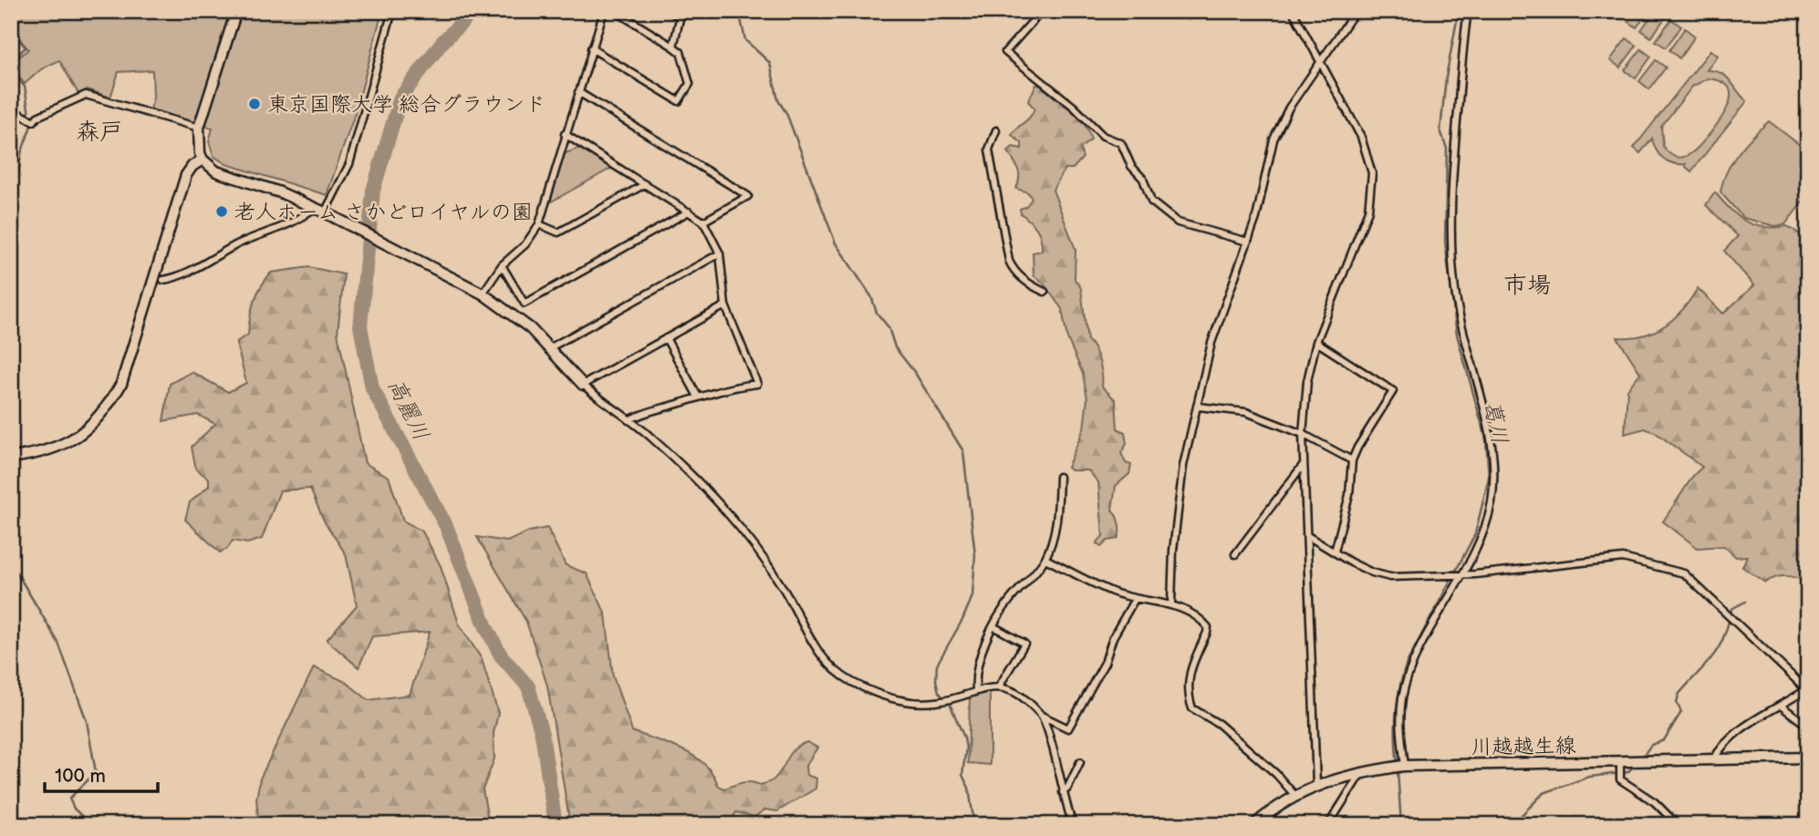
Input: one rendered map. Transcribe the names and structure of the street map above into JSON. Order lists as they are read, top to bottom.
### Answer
{
  "streets": {
    "street": ["川越越生線"]
  },
  "districts": ["森戸", "市場"],
  "water": ["高麗川", "葛川"],
  "places": ["東京国際大学 総合グラウンド", "老人ホーム さかどロイヤルの園"],
  "scale_bar": "100 m"
}
